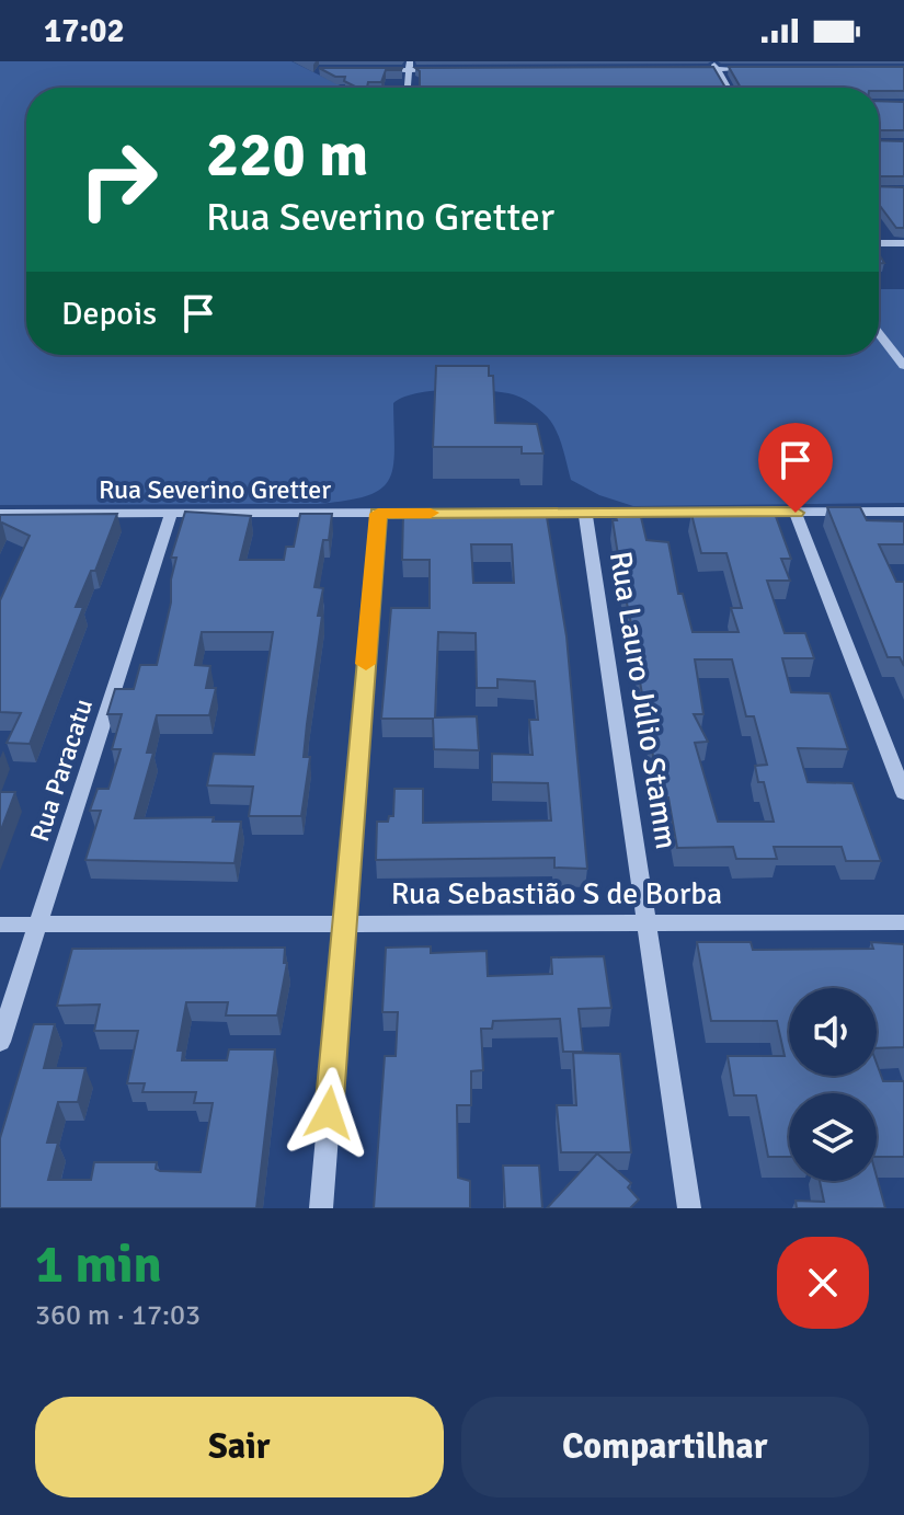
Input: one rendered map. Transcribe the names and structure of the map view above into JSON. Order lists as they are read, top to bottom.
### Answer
{
  "streets": {
    "street": [
      "Rua Severino Gretter",
      "Rua Lauro Júlio Stamm",
      "Rua Paracatu",
      "Rua Sebastião S de Borba"
    ]
  },
  "crossings": [
    ["Rua Severino Gretter", "Rua Lauro Júlio Stamm"],
    ["Rua Severino Gretter", "Rua Paracatu"],
    ["Rua Lauro Júlio Stamm", "Rua Sebastião S de Borba"],
    ["Rua Paracatu", "Rua Sebastião S de Borba"]
  ],
  "page": {
    "status": "17:02",
    "turn": ["220 m", "Rua Severino Gretter"],
    "then": "Depois",
    "heading": ["1 min", "360 m · 17:03"],
    "buttons": ["Sair", "Compartilhar"]
  }
}
